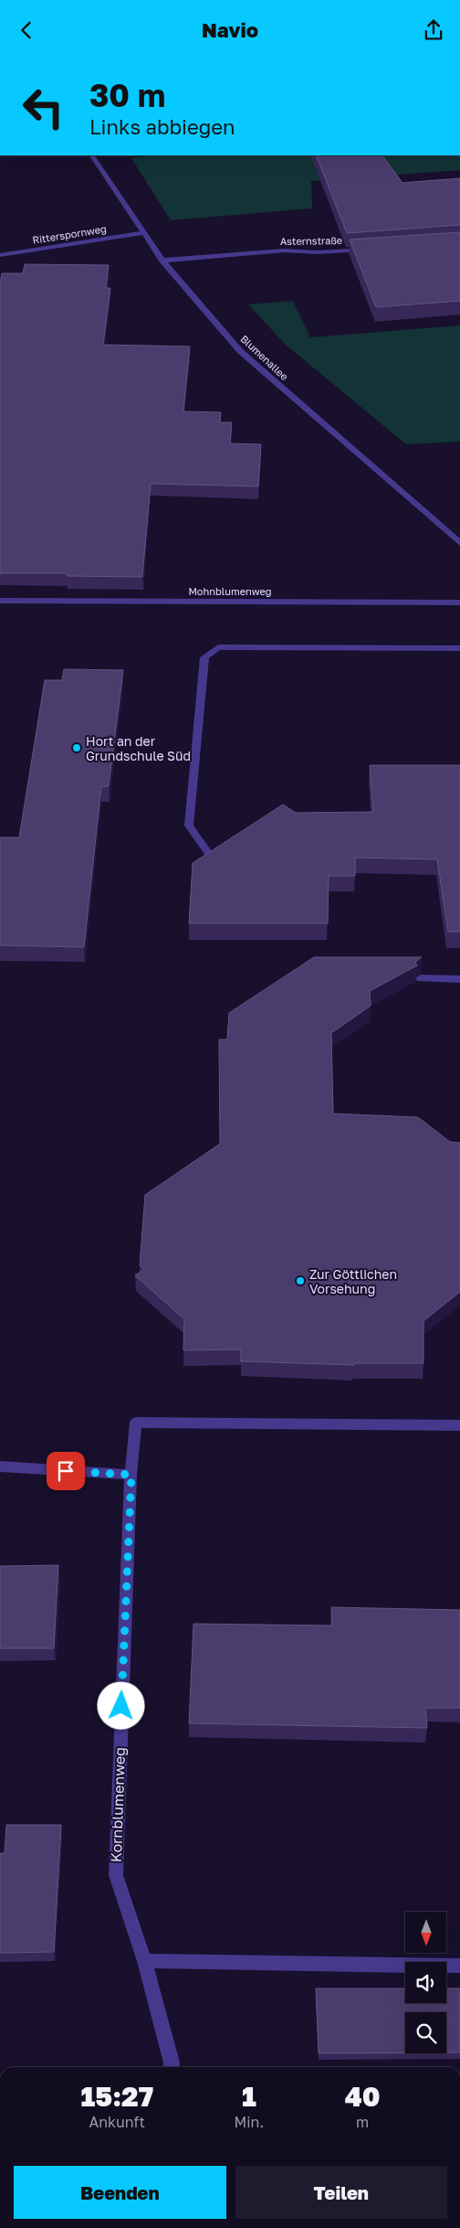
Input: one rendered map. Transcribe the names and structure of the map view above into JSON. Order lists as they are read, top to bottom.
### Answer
{
  "streets": {
    "street": [
      "Ritterspornweg",
      "Asternstraße",
      "Blumenallee",
      "Mohnblumenweg",
      "Kornblumenweg"
    ]
  },
  "crossings": [
    ["Ritterspornweg", "Blumenallee"],
    ["Asternstraße", "Blumenallee"]
  ],
  "places": ["Hort an der Grundschule Süd", "Zur Göttlichen Vorsehung"],
  "north": "bottom",
  "page": {
    "header": "Navio",
    "turn": ["30 m", "Links abbiegen"],
    "eta": [
      "15:27",
      "Ankunft",
      "1",
      "Min.",
      "40",
      "m"
    ],
    "buttons": ["Beenden", "Teilen"]
  }
}
